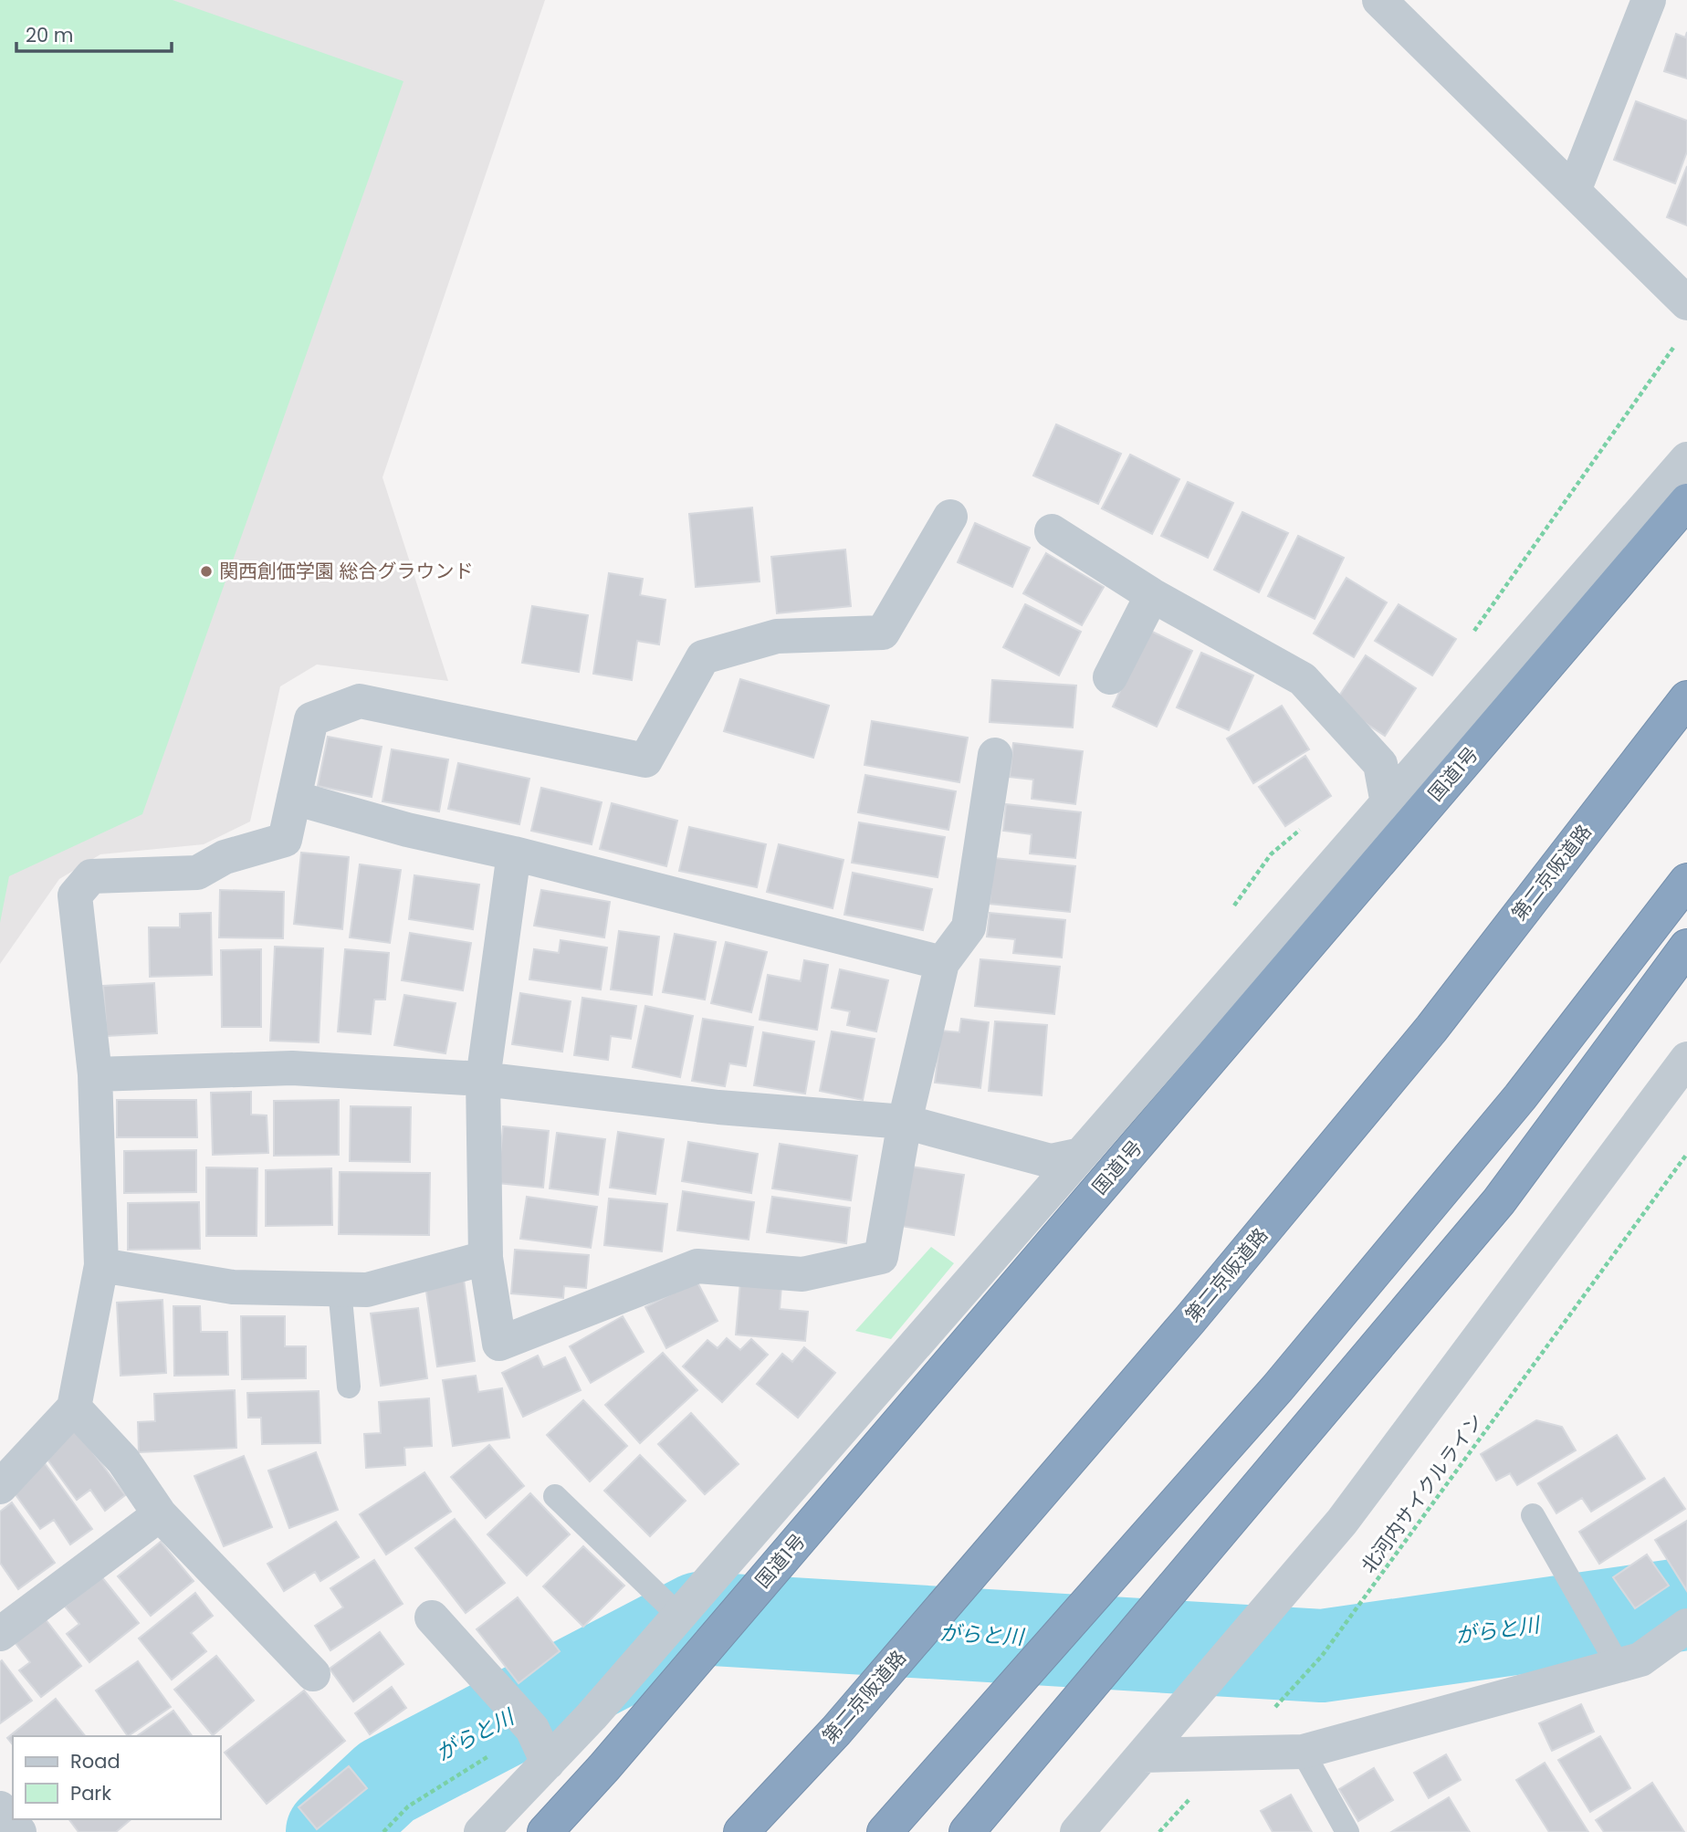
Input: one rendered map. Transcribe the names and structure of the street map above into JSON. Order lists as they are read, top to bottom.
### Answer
{
  "streets": {
    "highway": ["国道1号", "第二京阪道路"],
    "path": ["北河内サイクルライン"]
  },
  "water": ["がらと川"],
  "places": ["関西創価学園 総合グラウンド"],
  "legend": ["Road", "Park"],
  "scale_bar": "20 m"
}
